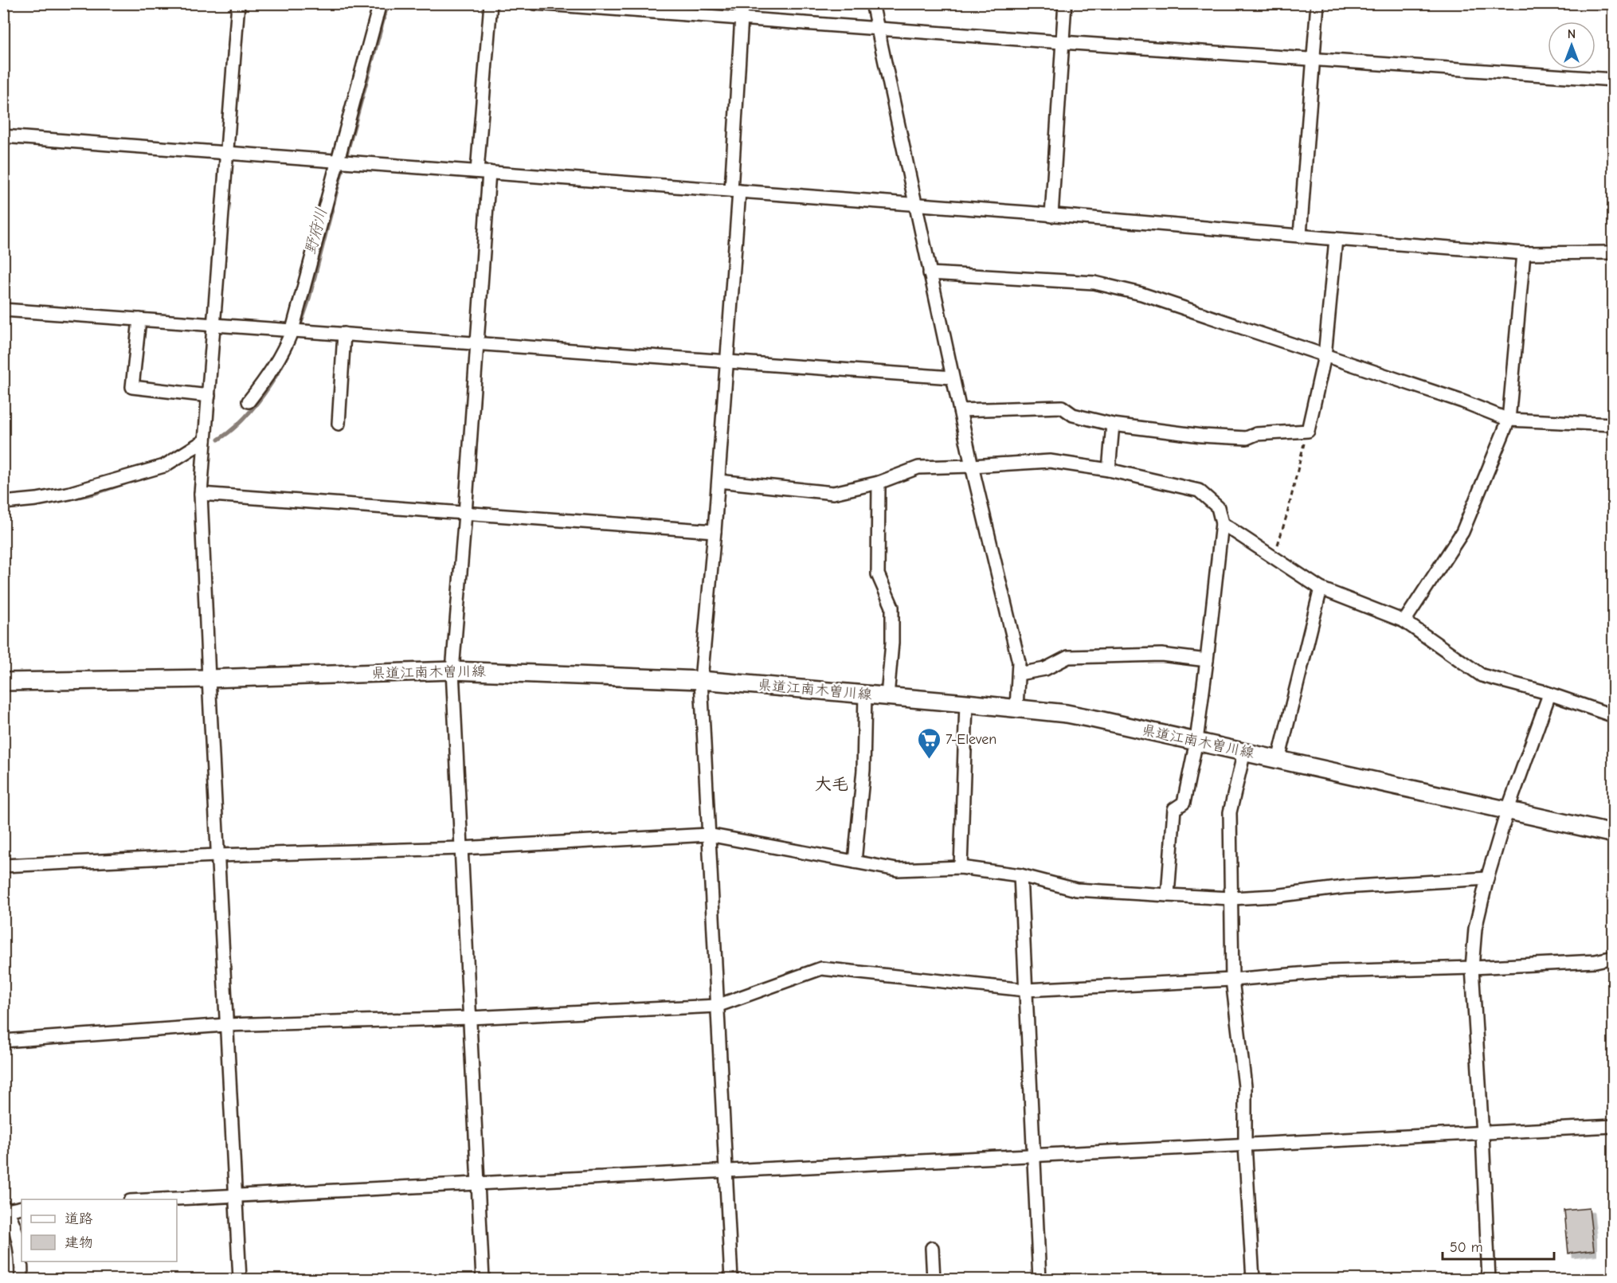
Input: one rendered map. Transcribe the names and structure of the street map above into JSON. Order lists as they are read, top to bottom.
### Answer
{
  "streets": {
    "main road": ["県道江南木曽川線"]
  },
  "districts": ["大毛"],
  "water": ["野府川"],
  "places": {
    "supermarket": ["7-Eleven"]
  },
  "legend": ["道路", "建物"],
  "scale_bar": "50 m",
  "north": "top"
}
